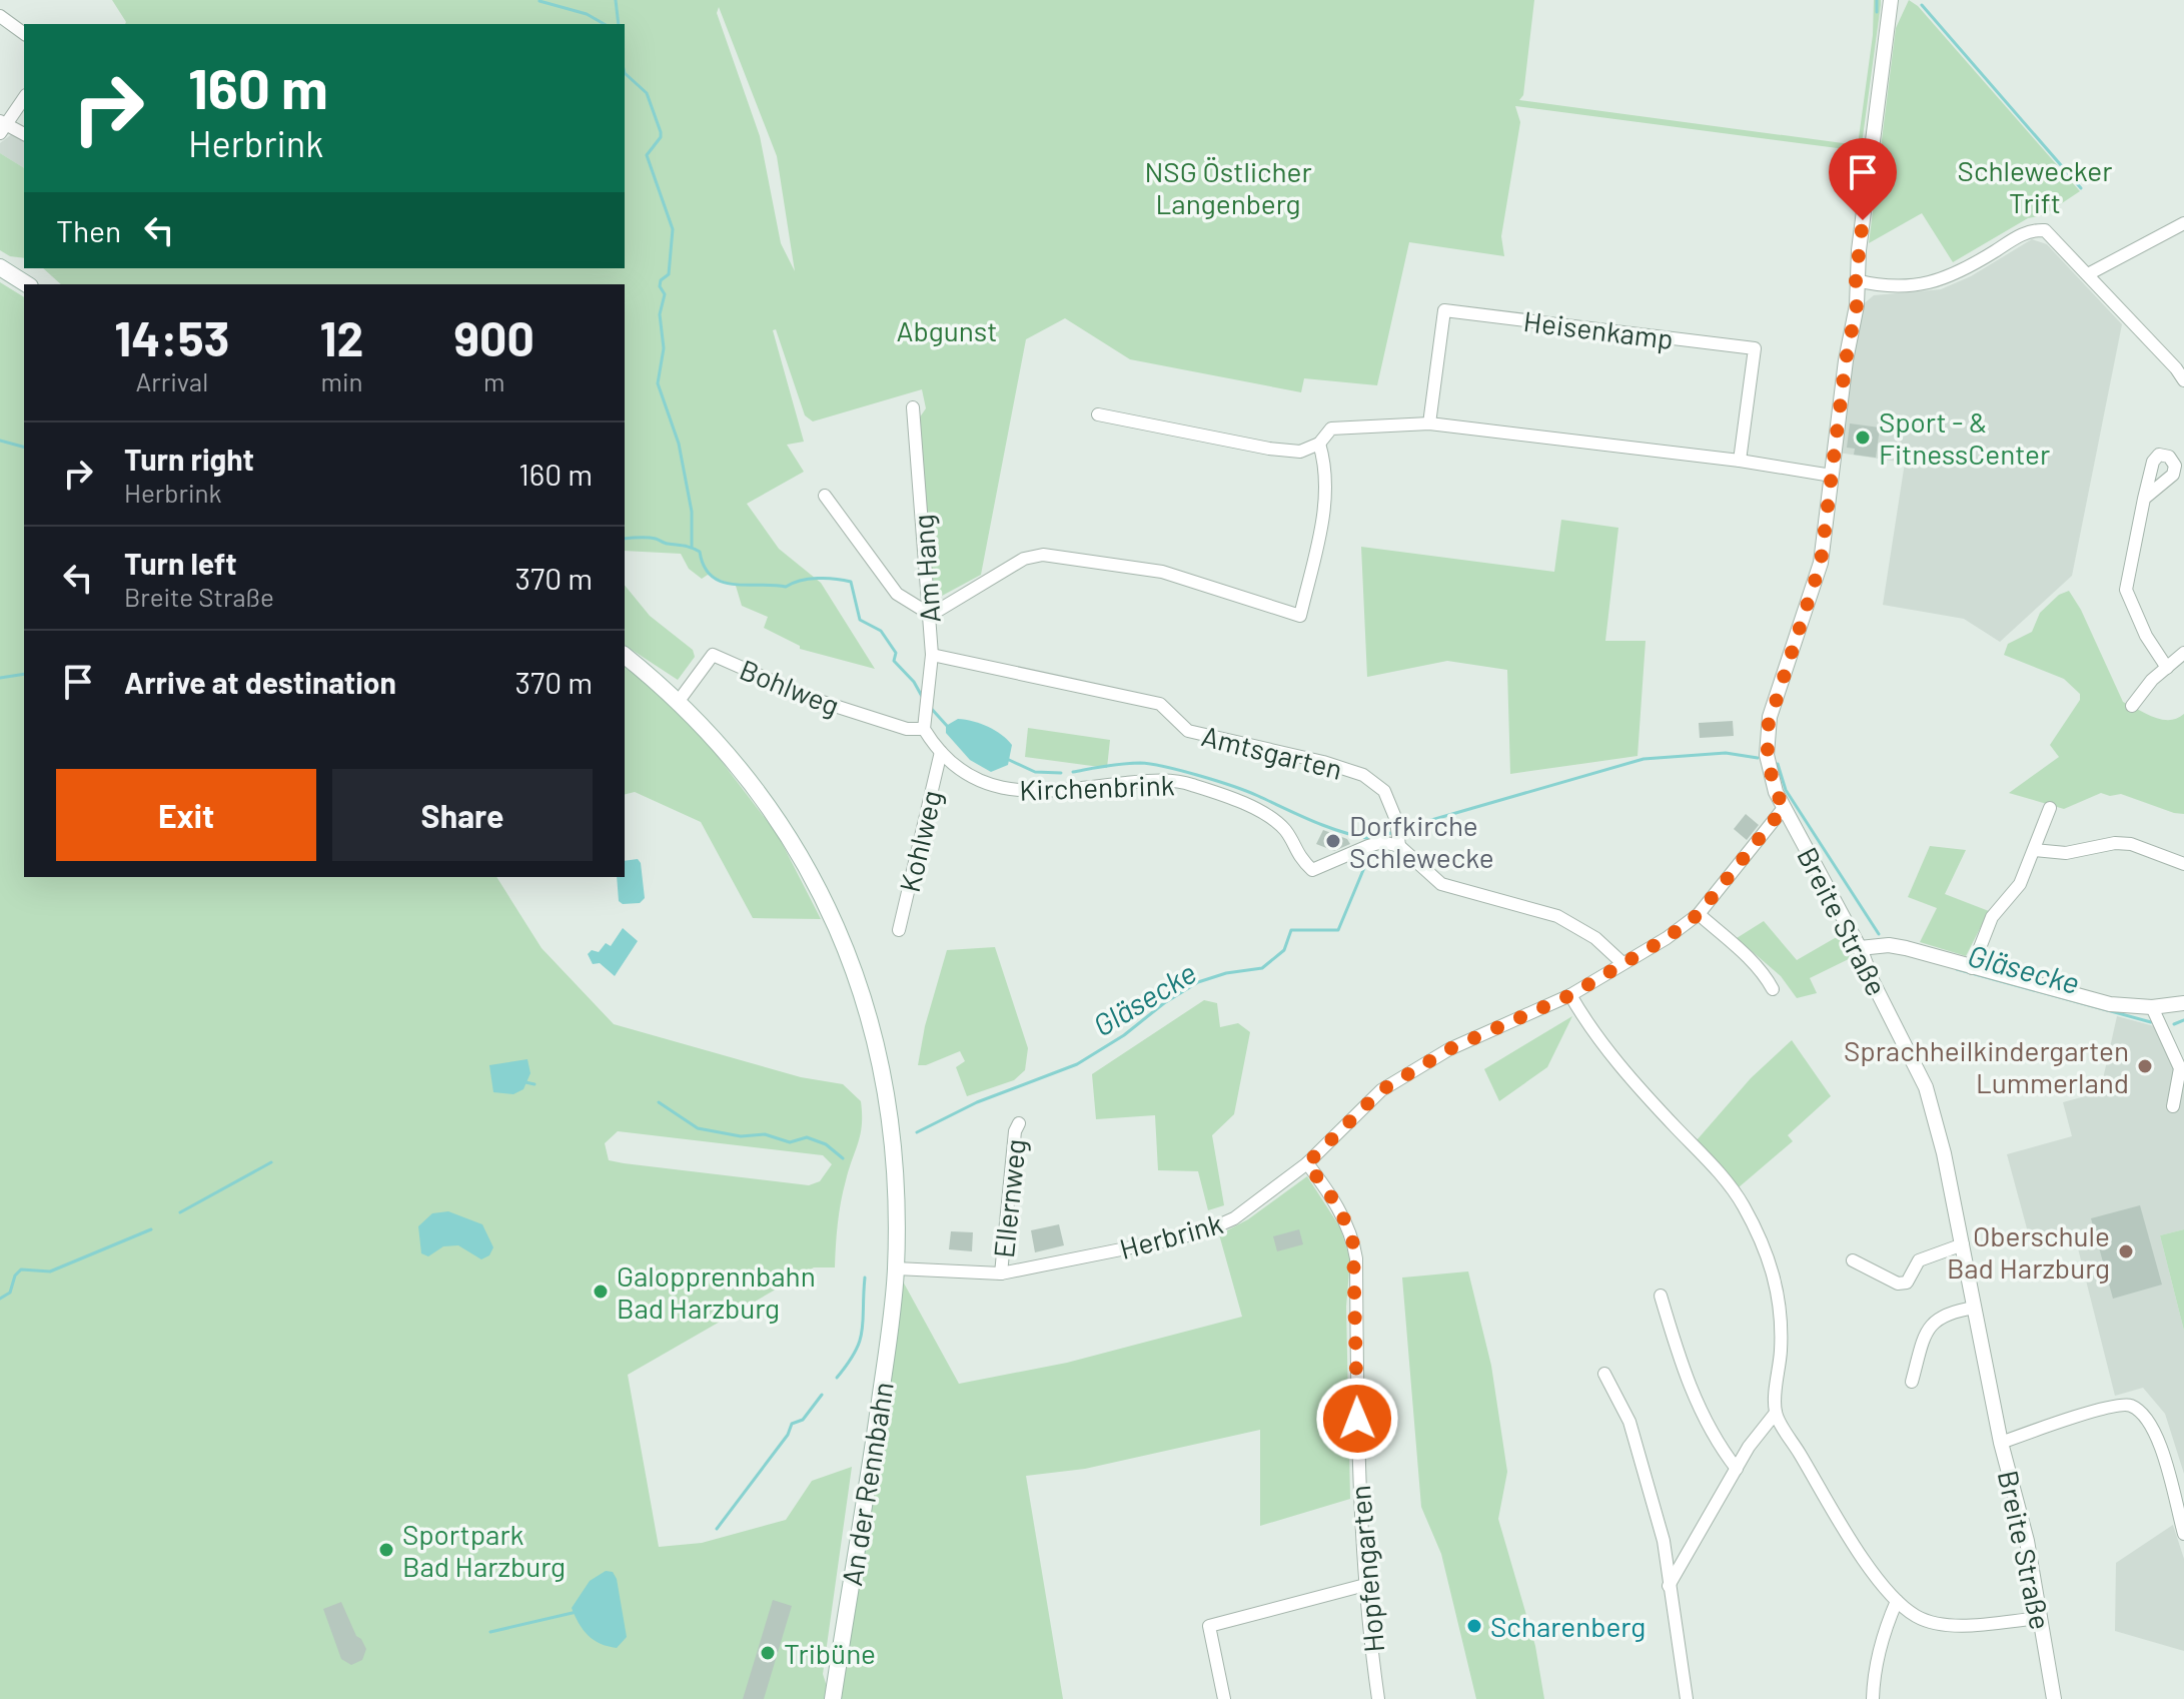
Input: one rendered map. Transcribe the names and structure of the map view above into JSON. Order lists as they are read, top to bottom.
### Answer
{
  "streets": {
    "main road": ["An der Rennbahn"],
    "street": [
      "Heisenkamp",
      "Am Hang",
      "Bohlweg",
      "Amtsgarten",
      "Kirchenbrink",
      "Kohlweg",
      "Breite Straße",
      "Ellernweg",
      "Herbrink",
      "Hopfengarten"
    ]
  },
  "crossings": [
    ["Am Hang", "Bohlweg"],
    ["Am Hang", "Amtsgarten"],
    ["Am Hang", "Kirchenbrink"],
    ["Bohlweg", "Kirchenbrink"],
    ["Bohlweg", "An der Rennbahn"],
    ["Amtsgarten", "Kirchenbrink"],
    ["Kirchenbrink", "Kohlweg"],
    ["Kirchenbrink", "Herbrink"],
    ["Breite Straße", "Herbrink"],
    ["Ellernweg", "Herbrink"],
    ["Herbrink", "An der Rennbahn"],
    ["Herbrink", "Hopfengarten"]
  ],
  "water": ["Gläsecke"],
  "parks": ["Schlewecker Trift", "NSG Östlicher Langenberg", "Abgunst"],
  "places": [
    "Sport - & FitnessCenter",
    "Dorfkirche Schlewecke",
    "Sprachheilkindergarten Lummerland",
    "Oberschule Bad Harzburg",
    "Galopprennbahn Bad Harzburg",
    "Sportpark Bad Harzburg",
    "Scharenberg",
    "Tribüne"
  ],
  "page": {
    "turn": ["160 m", "Herbrink"],
    "then": "Then",
    "eta": [
      "14:53",
      "Arrival",
      "12",
      "min",
      "900",
      "m"
    ],
    "list": [
      {
        "name": "Turn right",
        "note": "Herbrink",
        "value": "160 m"
      },
      {
        "name": "Turn left",
        "note": "Breite Straße",
        "value": "370 m"
      },
      {
        "name": "Arrive at destination",
        "value": "370 m"
      }
    ],
    "buttons": ["Exit", "Share"]
  }
}
